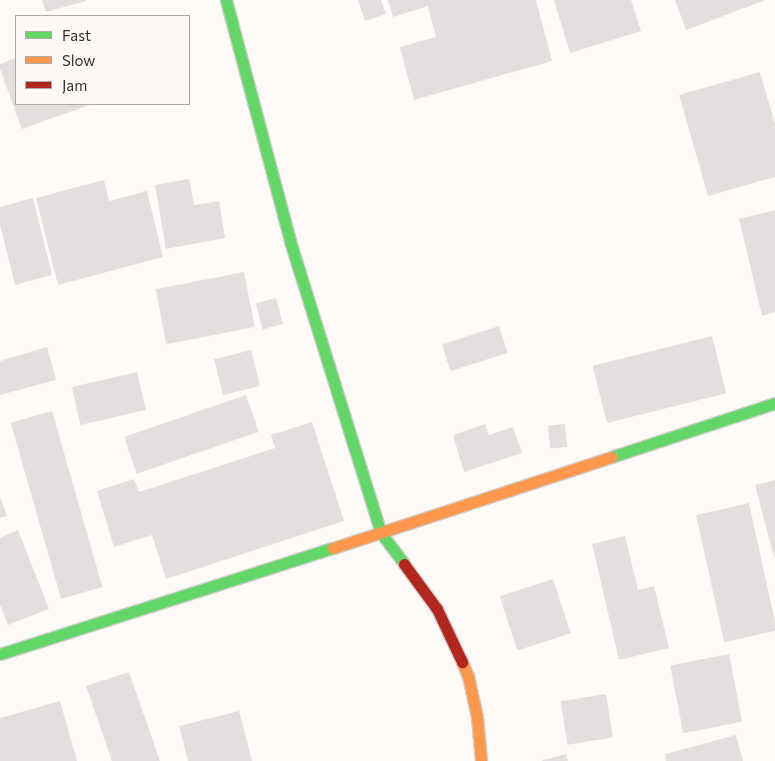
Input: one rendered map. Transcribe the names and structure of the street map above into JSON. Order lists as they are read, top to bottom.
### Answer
{
  "legend": ["Fast", "Slow", "Jam"]
}
